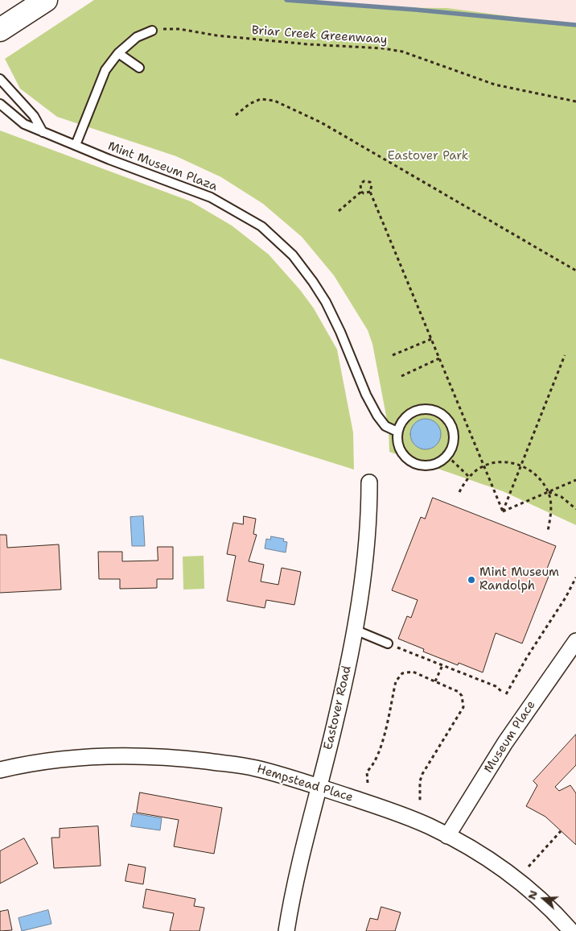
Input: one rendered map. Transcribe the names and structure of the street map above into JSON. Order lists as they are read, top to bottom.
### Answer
{
  "streets": {
    "street": ["Eastover Road", "Museum Place", "Hempstead Place"],
    "lane": ["Mint Museum Plaza"],
    "path": ["Briar Creek Greenwaay"]
  },
  "crossings": [
    ["Eastover Road", "Hempstead Place"],
    ["Museum Place", "Hempstead Place"]
  ],
  "parks": ["Eastover Park"],
  "places": ["Mint Museum Randolph"],
  "north": "left"
}
